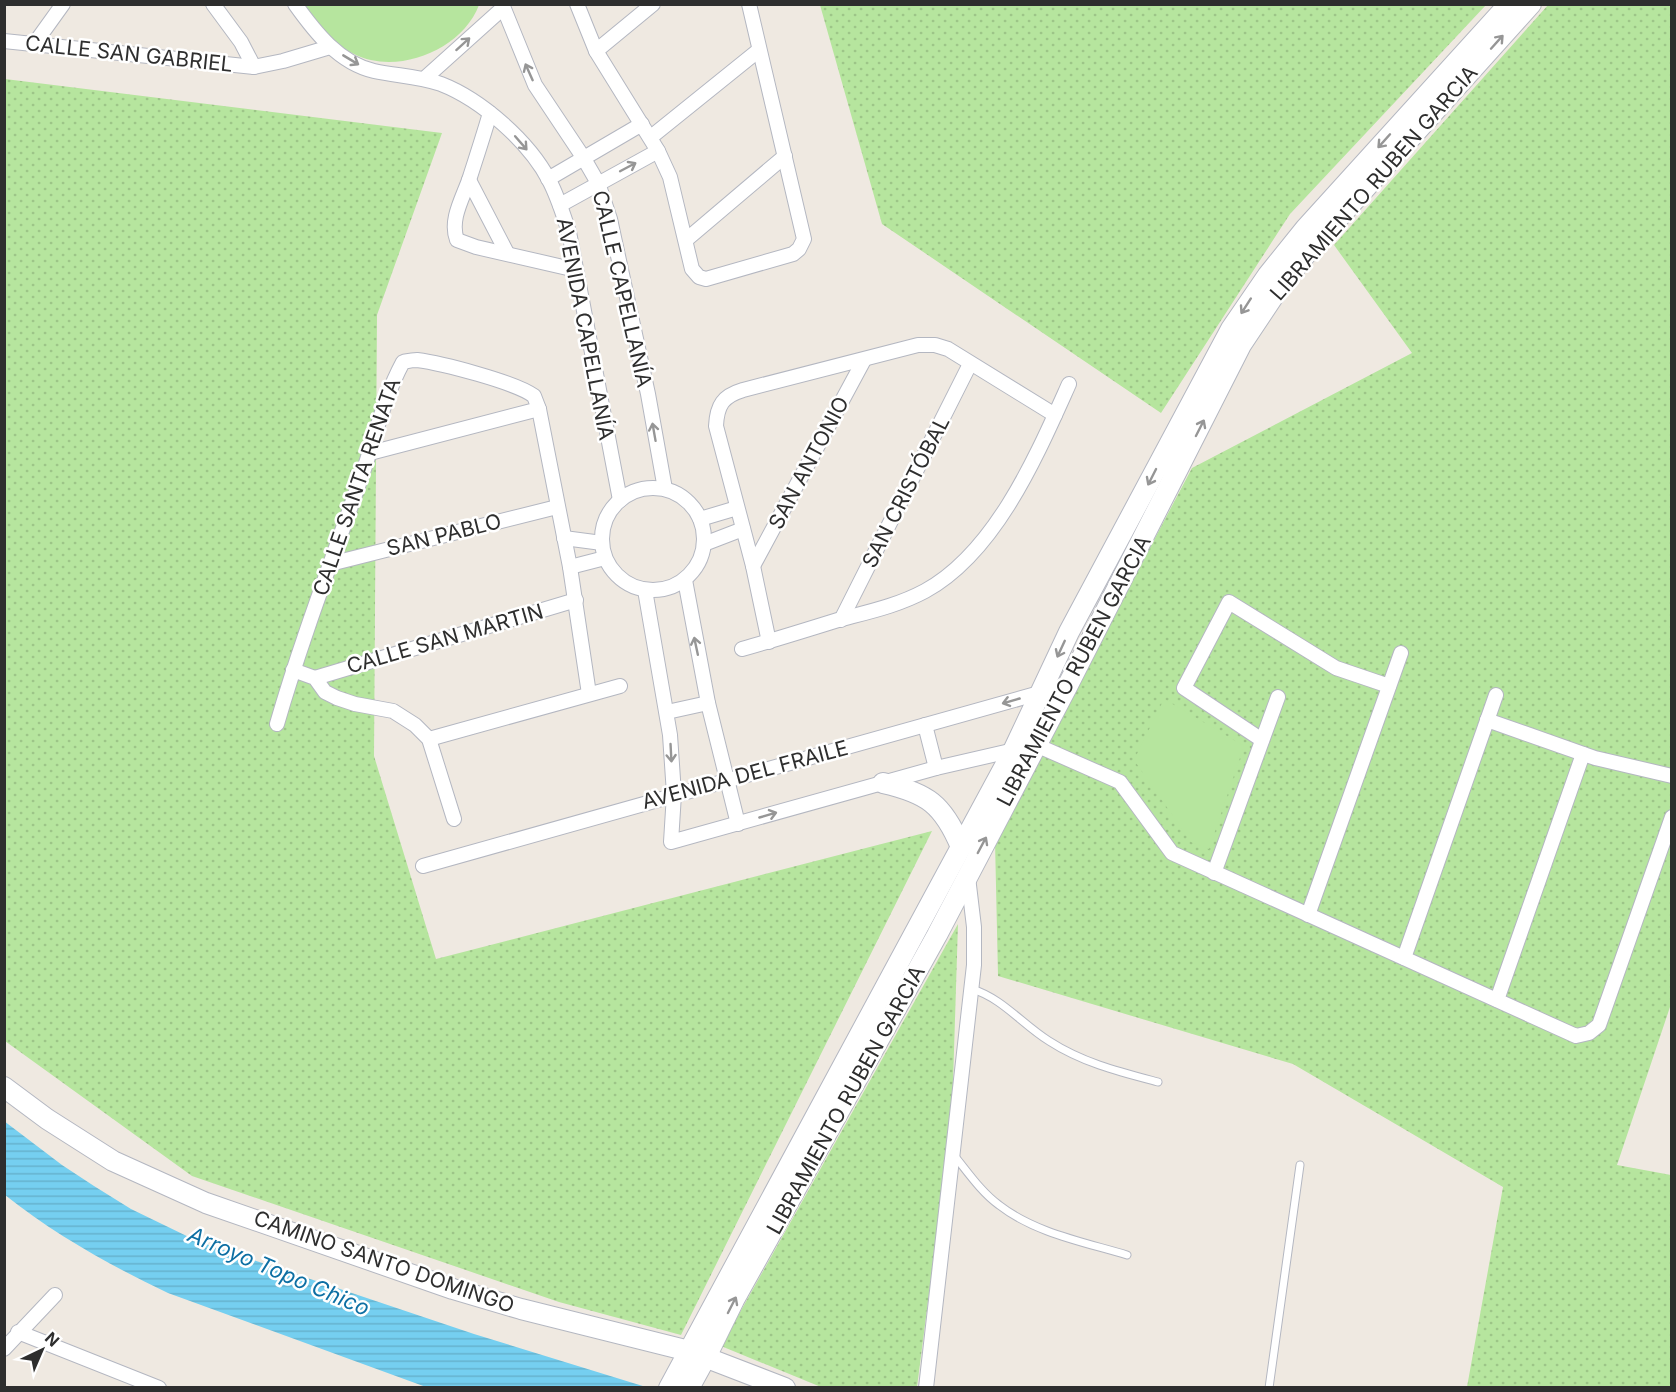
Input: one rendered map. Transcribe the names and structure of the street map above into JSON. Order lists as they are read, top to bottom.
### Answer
{
  "streets": {
    "street": [
      "CALLE SAN GABRIEL",
      "LIBRAMIENTO RUBEN GARCIA",
      "CALLE CAPELLANÍA",
      "AVENIDA CAPELLANÍA",
      "SAN ANTONIO",
      "CALLE SANTA RENATA",
      "SAN CRISTÓBAL",
      "SAN PABLO",
      "CALLE SAN MARTIN",
      "AVENIDA DEL FRAILE",
      "CAMINO SANTO DOMINGO"
    ]
  },
  "crossings": [
    ["CALLE SAN GABRIEL", "AVENIDA CAPELLANÍA"],
    ["LIBRAMIENTO RUBEN GARCIA", "AVENIDA DEL FRAILE"],
    ["LIBRAMIENTO RUBEN GARCIA", "CAMINO SANTO DOMINGO"],
    ["CALLE CAPELLANÍA", "AVENIDA CAPELLANÍA"],
    ["CALLE SANTA RENATA", "SAN PABLO"]
  ],
  "water": ["Arroyo Topo Chico"],
  "north": "top right"
}
